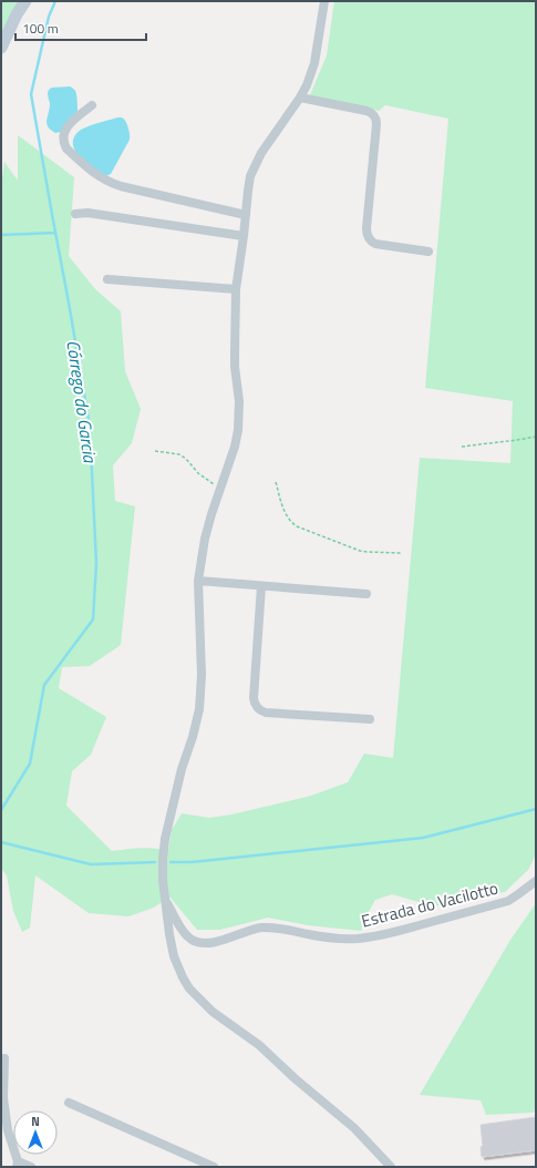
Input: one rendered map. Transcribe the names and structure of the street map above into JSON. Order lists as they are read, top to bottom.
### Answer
{
  "streets": {
    "street": ["Estrada do Vacilotto"]
  },
  "water": ["Córrego do Garcia"],
  "scale_bar": "100 m",
  "north": "top"
}
